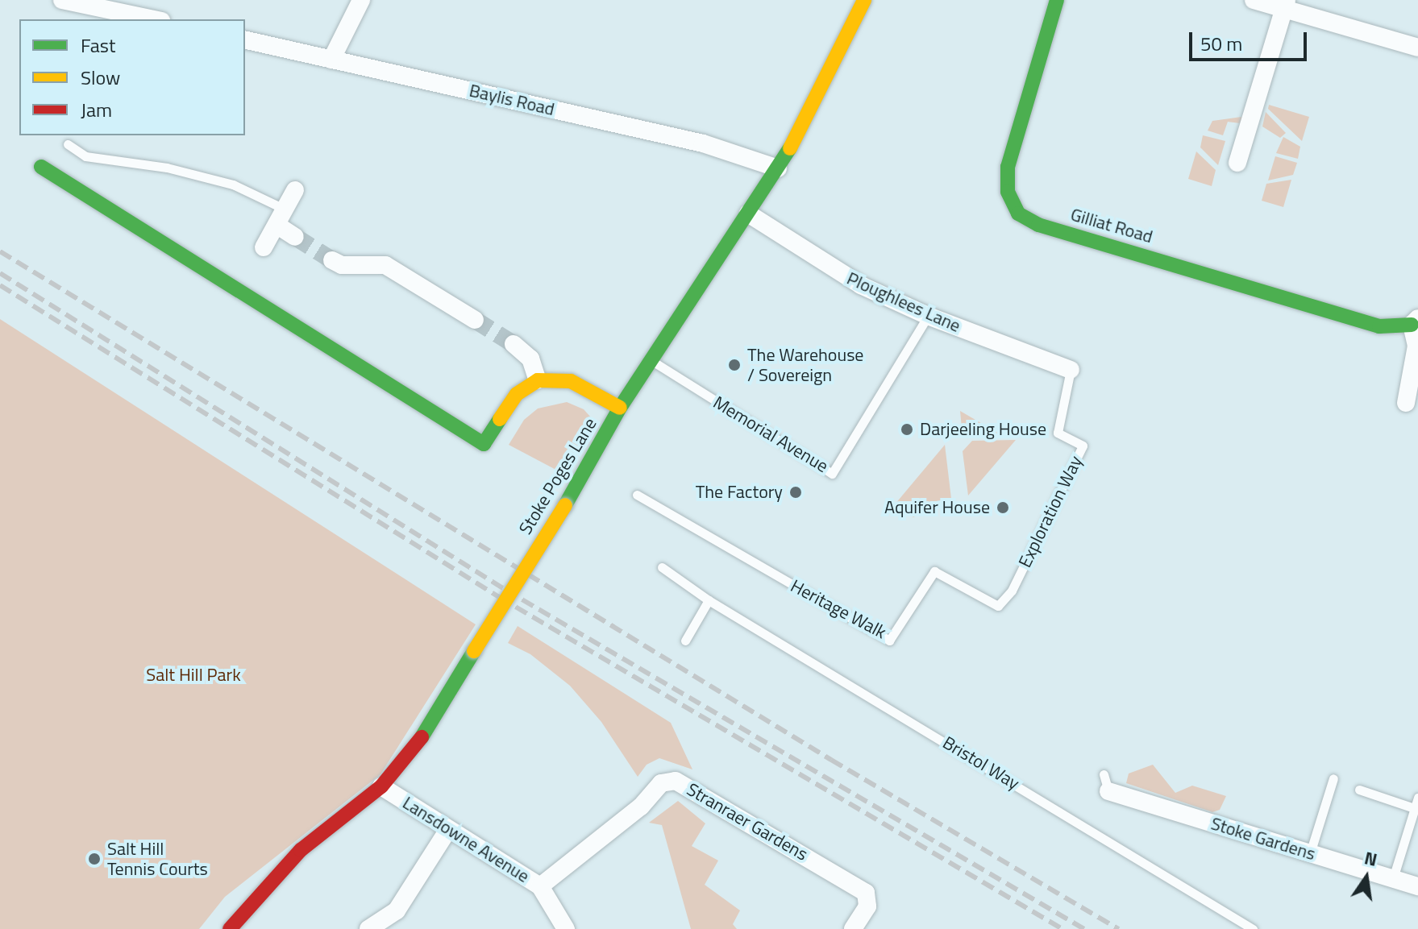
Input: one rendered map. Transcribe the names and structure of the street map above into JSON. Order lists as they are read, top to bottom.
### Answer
{
  "streets": {
    "street": [
      "Baylis Road",
      "Gilliat Road",
      "Ploughlees Lane",
      "Stoke Poges Lane",
      "Stranraer Gardens",
      "Stoke Gardens",
      "Lansdowne Avenue"
    ],
    "lane": [
      "Memorial Avenue",
      "Exploration Way",
      "Heritage Walk",
      "Bristol Way"
    ]
  },
  "crossings": [
    ["Baylis Road", "Stoke Poges Lane"],
    ["Ploughlees Lane", "Memorial Avenue"],
    ["Ploughlees Lane", "Stoke Poges Lane"],
    ["Ploughlees Lane", "Exploration Way"],
    ["Memorial Avenue", "Stoke Poges Lane"],
    ["Stoke Poges Lane", "Lansdowne Avenue"],
    ["Exploration Way", "Heritage Walk"],
    ["Stranraer Gardens", "Lansdowne Avenue"]
  ],
  "parks": ["Salt Hill Park"],
  "places": [
    "The Warehouse / Sovereign",
    "Darjeeling House",
    "The Factory",
    "Aquifer House",
    "Salt Hill Tennis Courts"
  ],
  "legend": ["Fast", "Slow", "Jam"],
  "scale_bar": "50 m",
  "north": "top"
}
